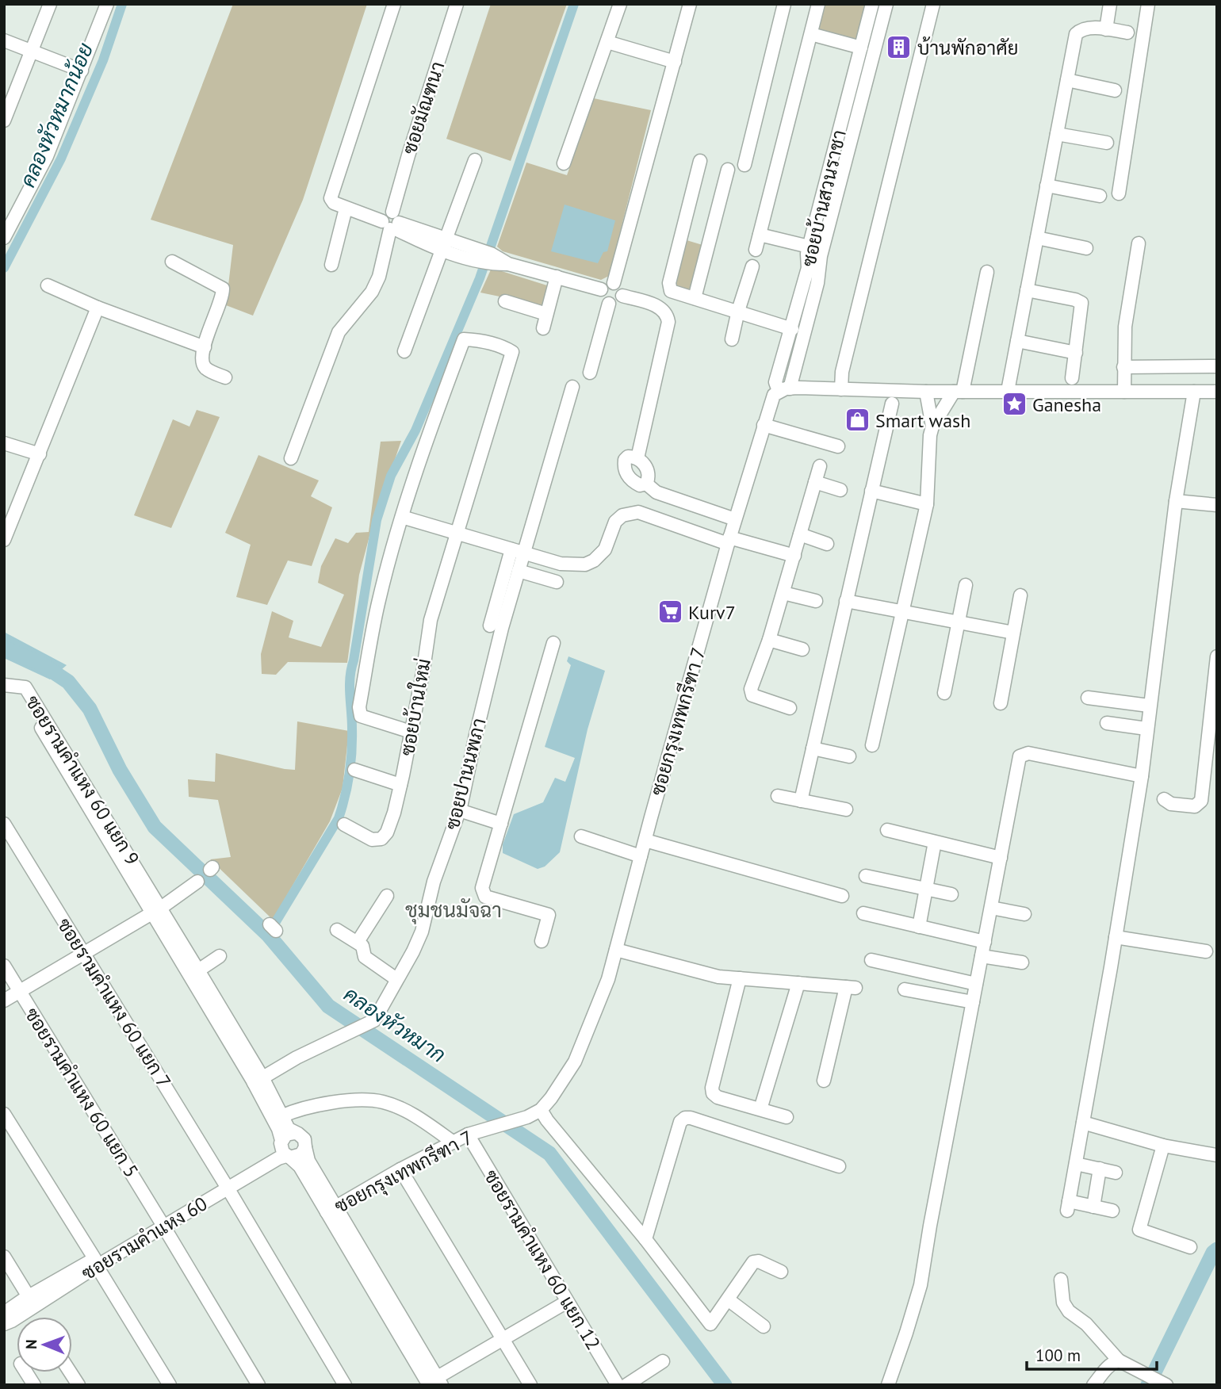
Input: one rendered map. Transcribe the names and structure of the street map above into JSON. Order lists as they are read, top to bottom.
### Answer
{
  "streets": {
    "street": [
      "ซอยมัณฑนา",
      "ซอยบ้านสวนราชา",
      "ซอยบ้านใหม่",
      "ซอยกรุงเทพกรีฑา 7",
      "ซอยปานนพภา",
      "ซอยรามคำแหง 60 แยก 9",
      "ซอยรามคำแหง 60 แยก 7",
      "ซอยรามคำแหง 60 แยก 5",
      "ซอยรามคำแหง 60",
      "ซอยรามคำแหง 60 แยก 12"
    ]
  },
  "crossings": [
    ["ซอยบ้านสวนราชา", "ซอยกรุงเทพกรีฑา 7"],
    ["ซอยกรุงเทพกรีฑา 7", "ซอยรามคำแหง 60 แยก 12"],
    ["ซอยปานนพภา", "ซอยรามคำแหง 60 แยก 9"],
    ["ซอยรามคำแหง 60 แยก 9", "ซอยรามคำแหง 60"],
    ["ซอยรามคำแหง 60 แยก 7", "ซอยรามคำแหง 60"],
    ["ซอยรามคำแหง 60 แยก 5", "ซอยรามคำแหง 60"]
  ],
  "districts": ["ชุมชนมัจฉา"],
  "water": ["คลองหัวหมากน้อย", "คลองหัวหมาก"],
  "places": {
    "building": ["บ้านพักอาศัย"],
    "place": ["Ganesha"],
    "shop": ["Smart wash"],
    "supermarket": ["Kurv7"]
  },
  "scale_bar": "100 m",
  "north": "left"
}
